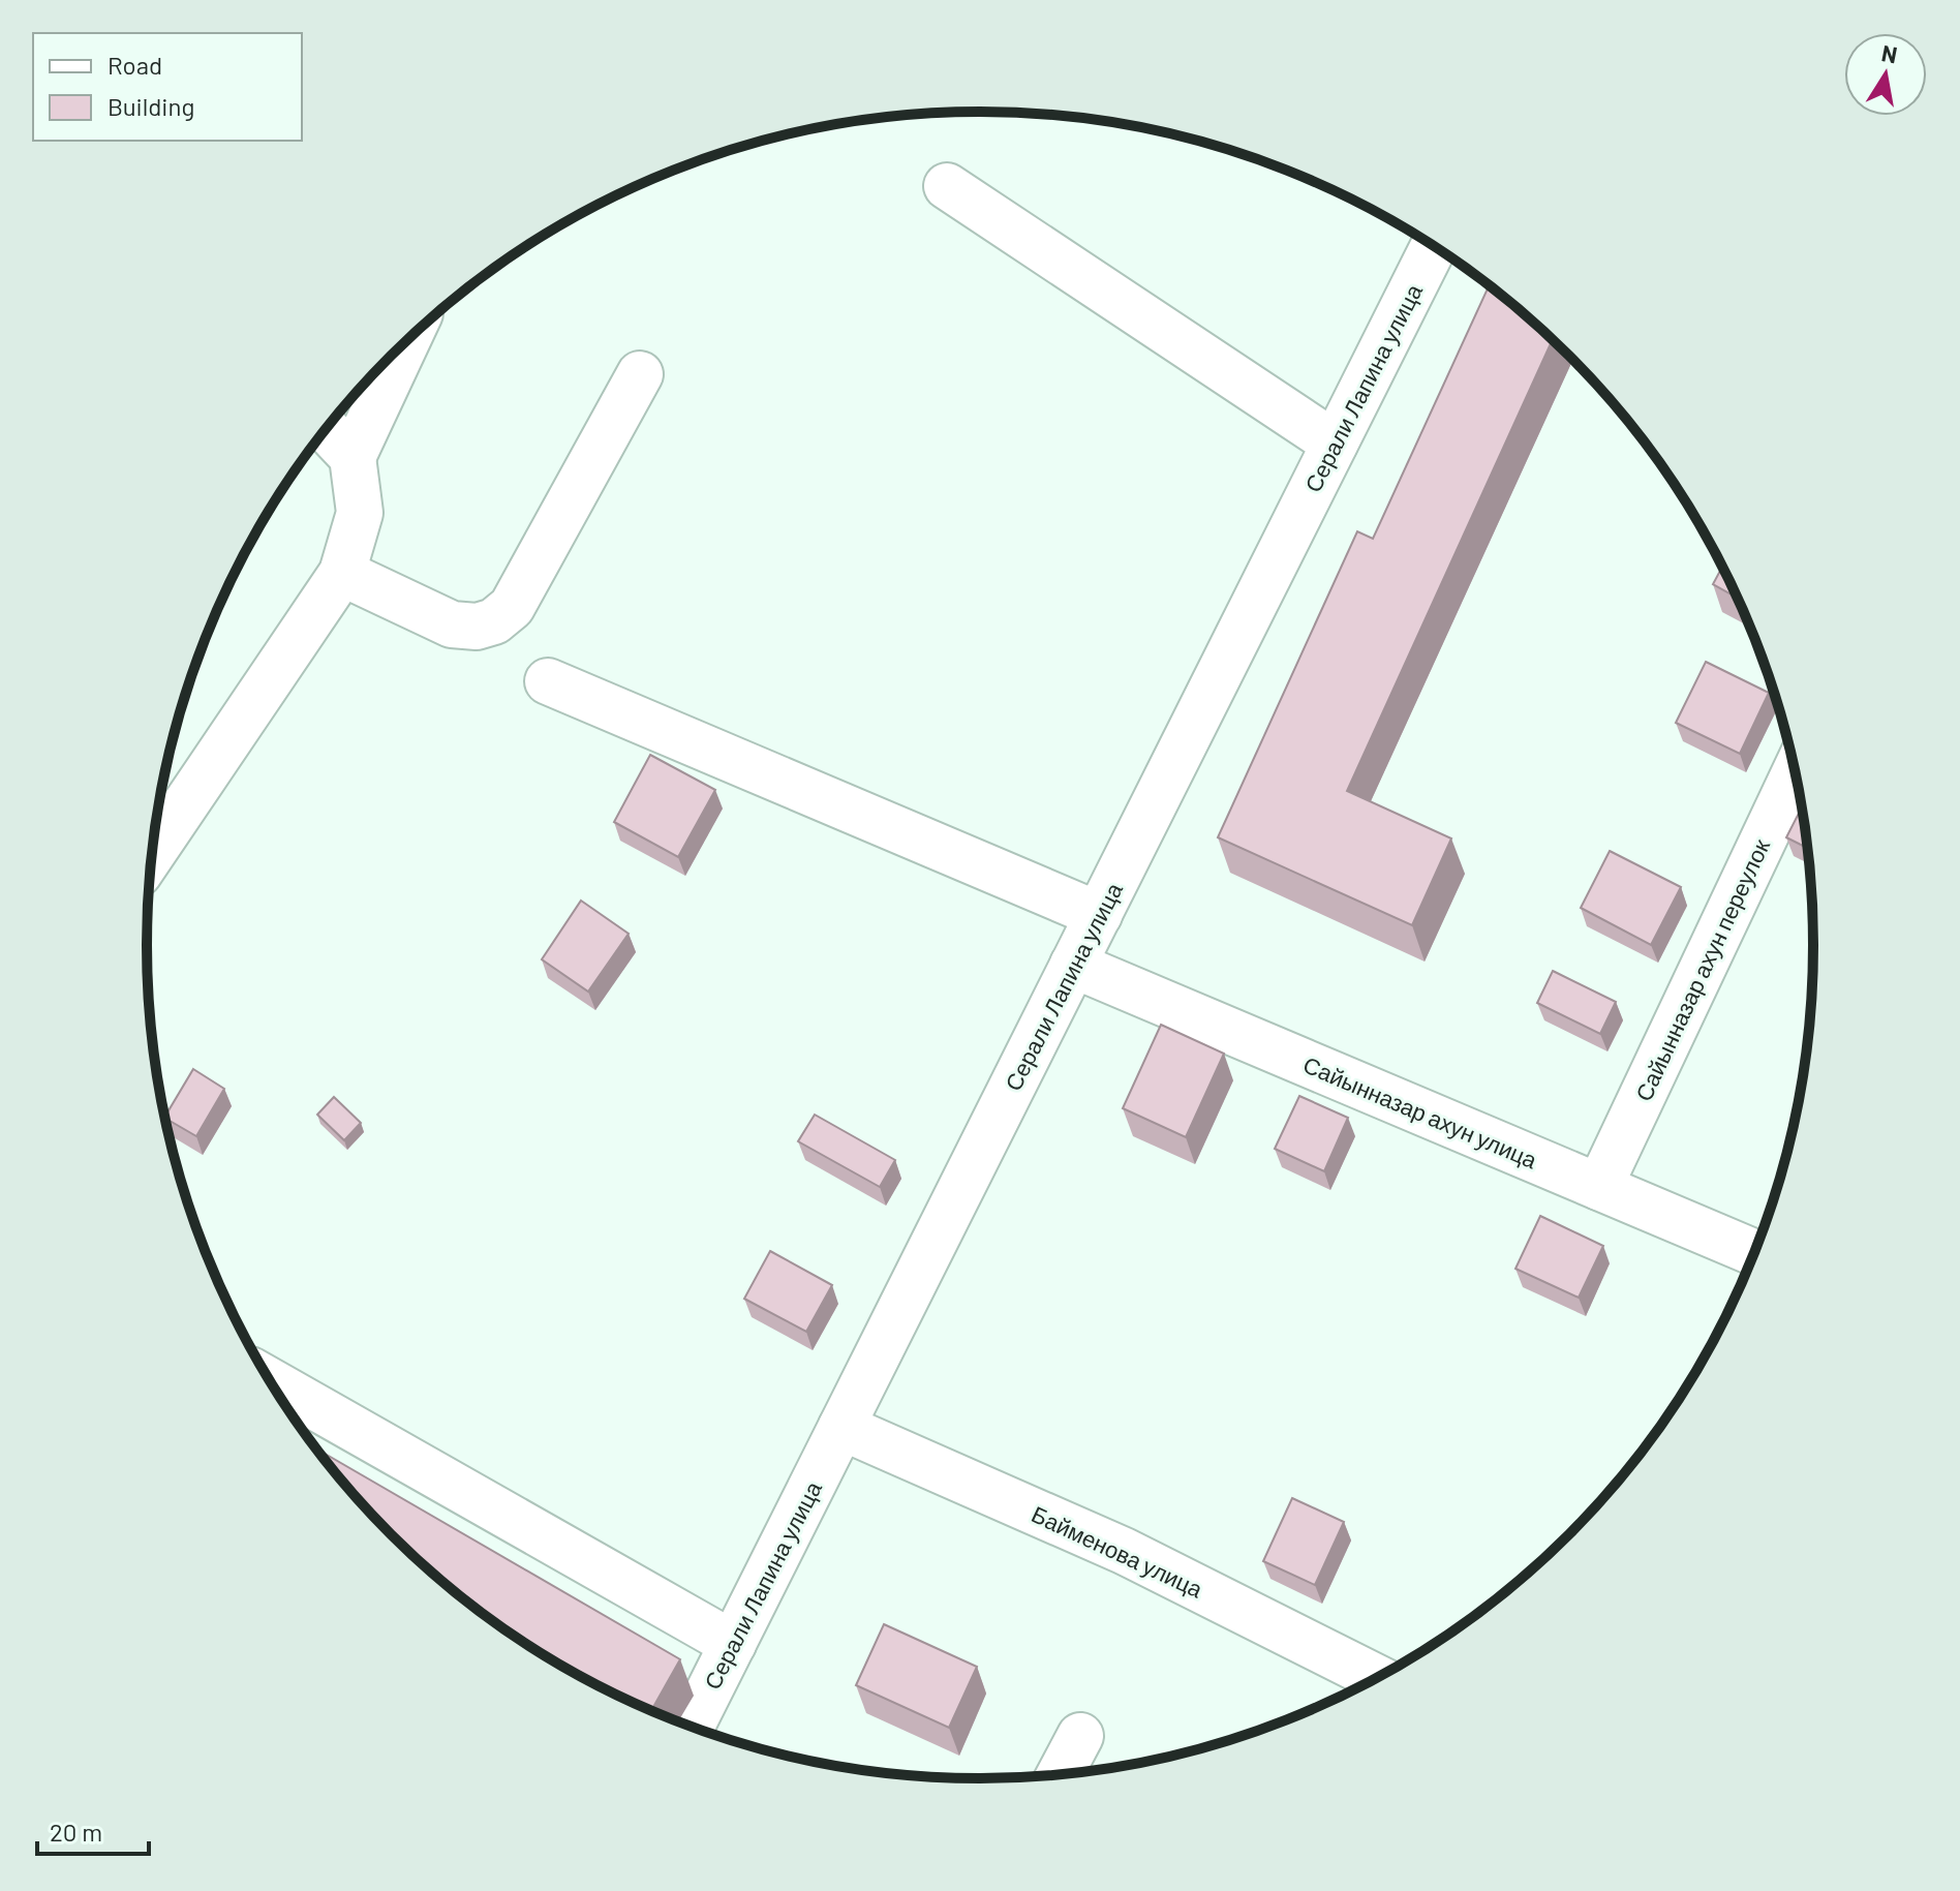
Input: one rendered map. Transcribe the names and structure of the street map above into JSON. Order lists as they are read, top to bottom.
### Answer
{
  "streets": {
    "street": [
      "Серали Лапина улица",
      "Сайынназар ахун переулок",
      "Сайынназар ахун улица",
      "Байменова улица"
    ]
  },
  "crossings": [
    ["Серали Лапина улица", "Сайынназар ахун улица"],
    ["Серали Лапина улица", "Байменова улица"],
    ["Сайынназар ахун переулок", "Сайынназар ахун улица"]
  ],
  "legend": ["Road", "Building"],
  "scale_bar": "20 m",
  "north": "top"
}
